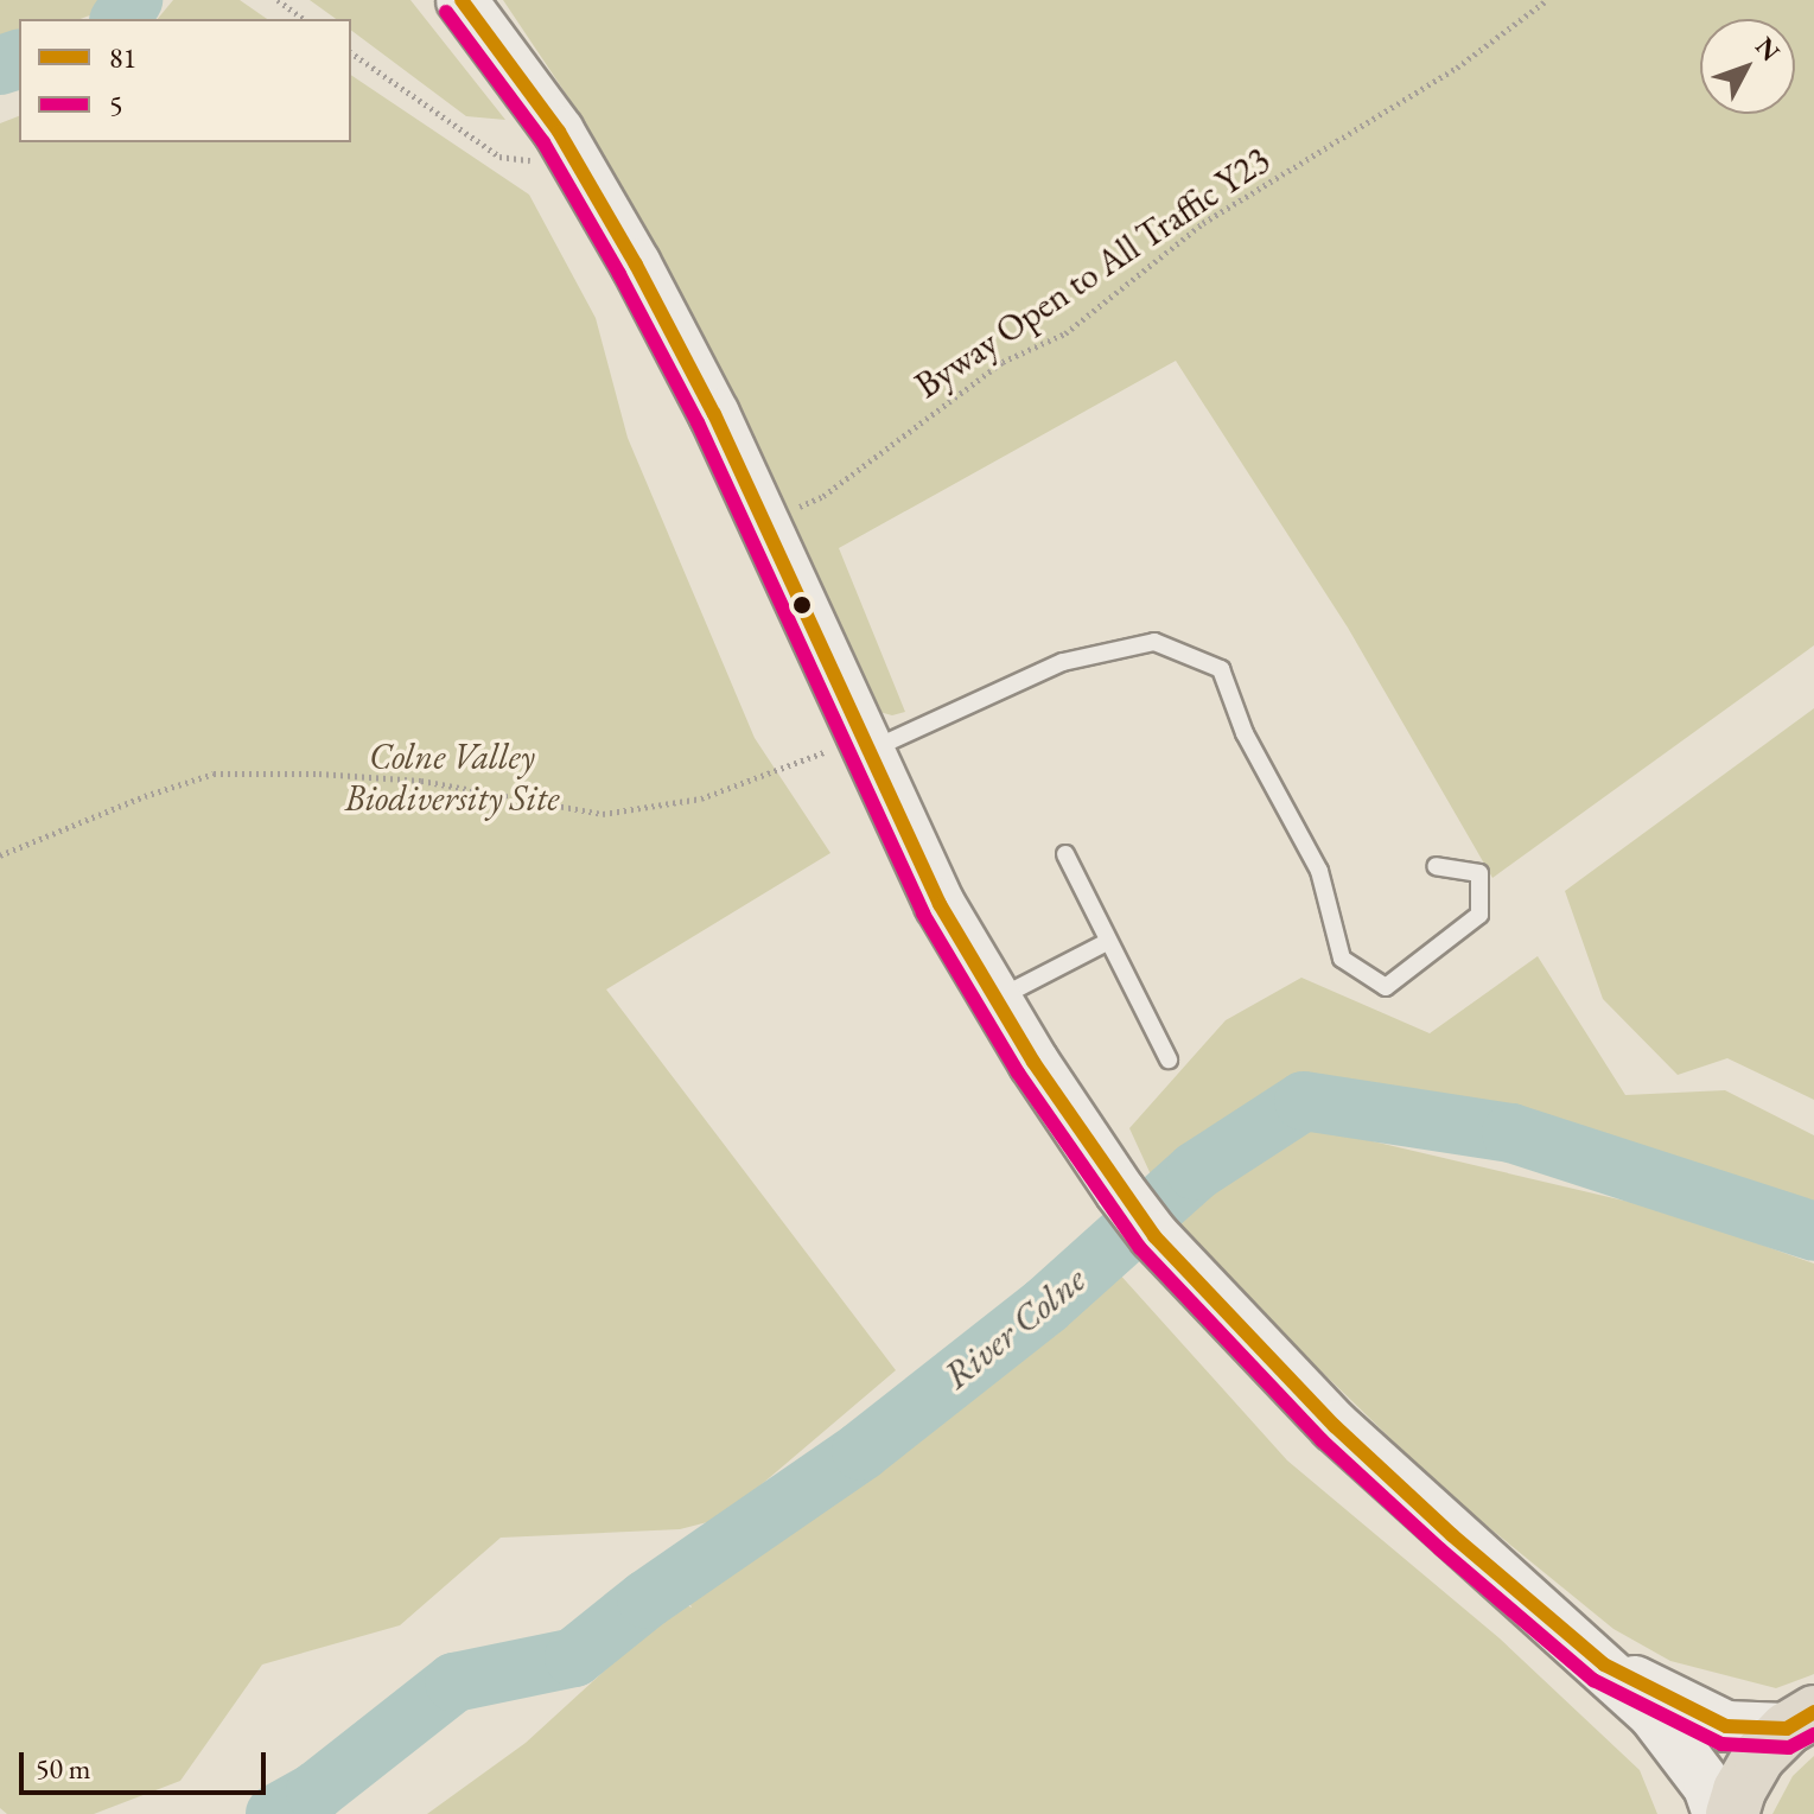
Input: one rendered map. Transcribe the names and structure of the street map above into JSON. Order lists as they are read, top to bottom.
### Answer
{
  "streets": {
    "path": ["Byway Open to All Traffic Y23"]
  },
  "water": ["River Colne"],
  "parks": ["Colne Valley Biodiversity Site"],
  "lines": ["transit line 81", "transit line 5"],
  "legend": ["81", "5"],
  "scale_bar": "50 m",
  "north": "top right"
}
